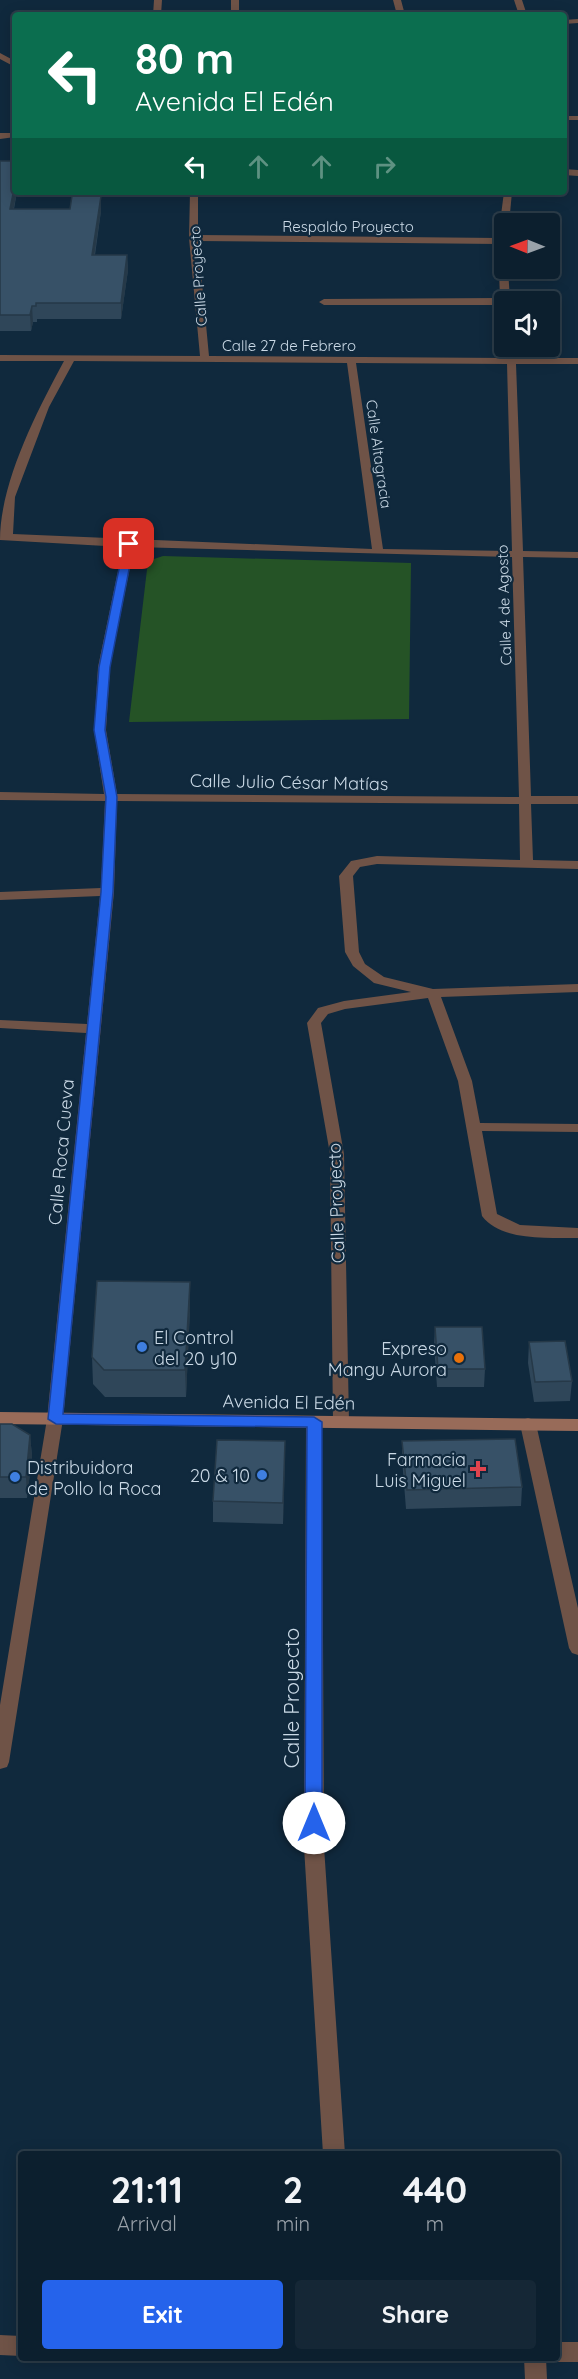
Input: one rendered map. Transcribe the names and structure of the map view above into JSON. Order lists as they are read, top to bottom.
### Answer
{
  "streets": {
    "street": [
      "Respaldo Proyecto",
      "Calle Proyecto",
      "Calle 27 de Febrero",
      "Calle Altagracia",
      "Calle 4 de Agosto",
      "Calle Julio César Matías",
      "Calle Roca Cueva",
      "Avenida El Edén"
    ]
  },
  "crossings": [
    ["Respaldo Proyecto", "Calle Proyecto"],
    ["Calle Proyecto", "Calle 27 de Febrero"],
    ["Calle Proyecto", "Avenida El Edén"],
    ["Calle 27 de Febrero", "Calle Altagracia"],
    ["Calle 27 de Febrero", "Calle 4 de Agosto"],
    ["Calle 4 de Agosto", "Calle Julio César Matías"],
    ["Calle Julio César Matías", "Calle Roca Cueva"],
    ["Calle Roca Cueva", "Avenida El Edén"]
  ],
  "places": {
    "other": [
      "El Control del 20 y10",
      "Expreso Mangu Aurora",
      "20 & 10",
      "Distribuidora de Pollo la Roca"
    ],
    "health": ["Farmacia Luis Miguel"]
  },
  "north": "left",
  "page": {
    "turn": ["80 m", "Avenida El Edén"],
    "eta": [
      "21:11",
      "Arrival",
      "2",
      "min",
      "440",
      "m"
    ],
    "buttons": ["Exit", "Share"]
  }
}
